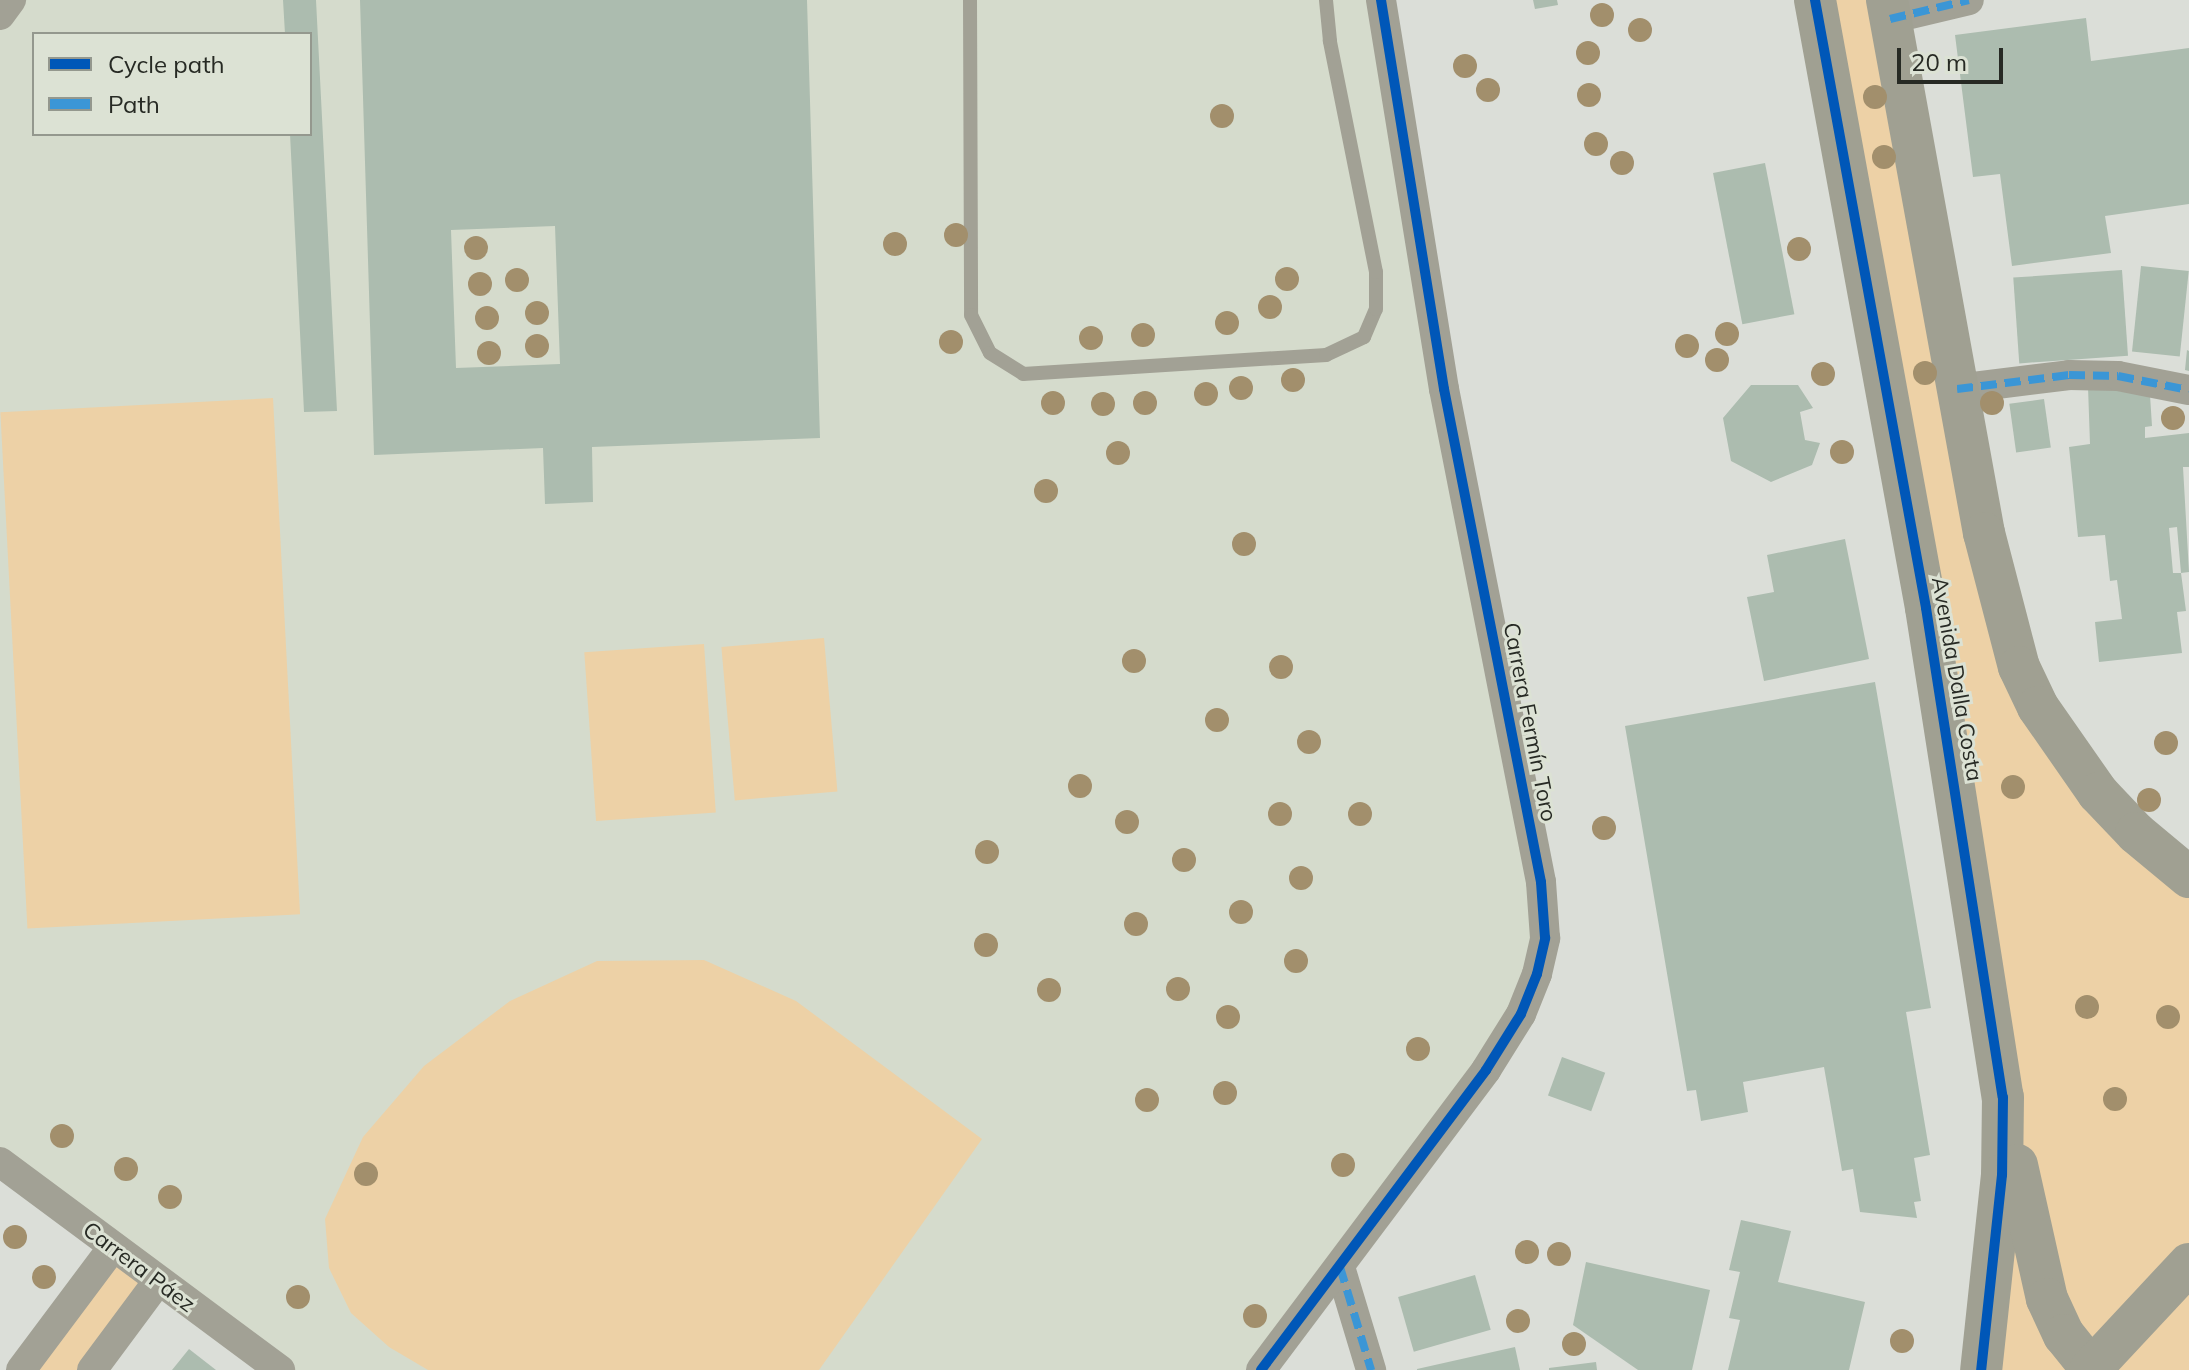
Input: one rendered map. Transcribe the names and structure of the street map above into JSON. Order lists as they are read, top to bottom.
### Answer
{
  "streets": {
    "street": ["Avenida Dalla Costa", "Carrera Fermín Toro", "Carrera Páez"]
  },
  "legend": ["Cycle path", "Path"],
  "scale_bar": "20 m"
}
